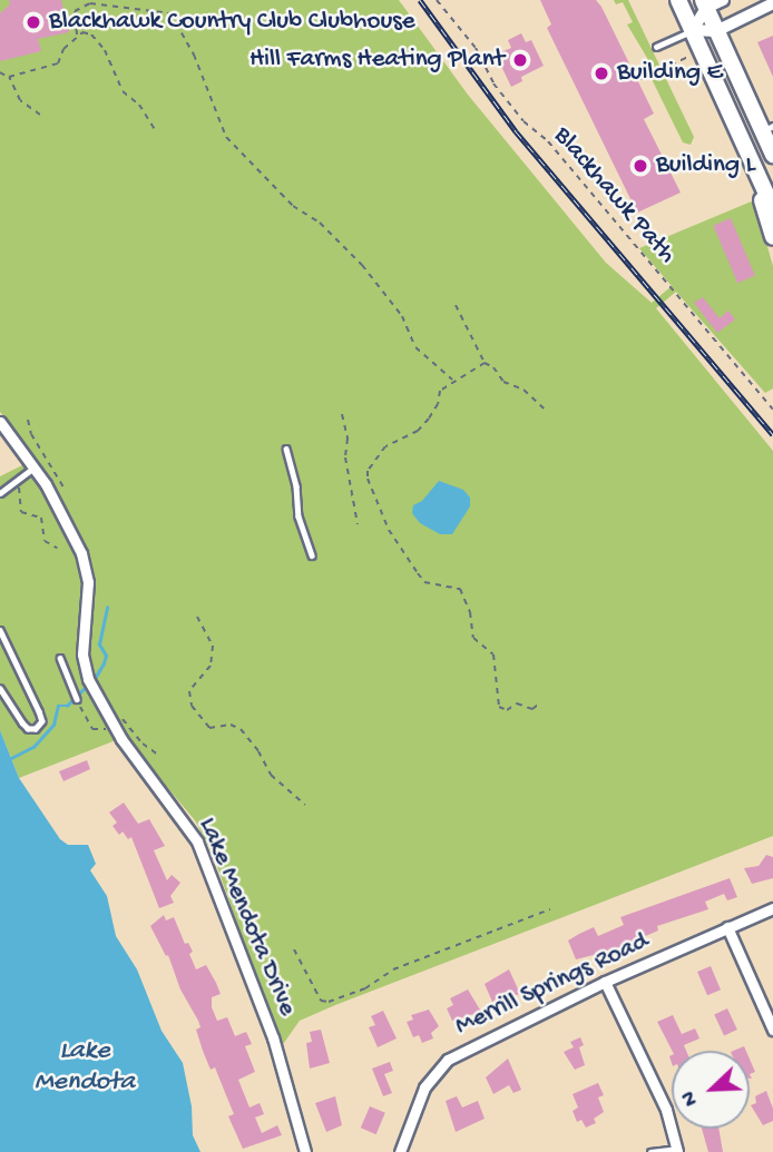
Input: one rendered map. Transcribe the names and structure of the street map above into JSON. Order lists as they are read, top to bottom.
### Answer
{
  "streets": {
    "street": ["Lake Mendota Drive", "Merrill Springs Road"],
    "path": ["Blackhawk Path"]
  },
  "water": ["Lake Mendota"],
  "places": [
    "Blackhawk Country Club Clubhouse",
    "Hill Farms Heating Plant",
    "Building E",
    "Building L"
  ],
  "north": "bottom left"
}
